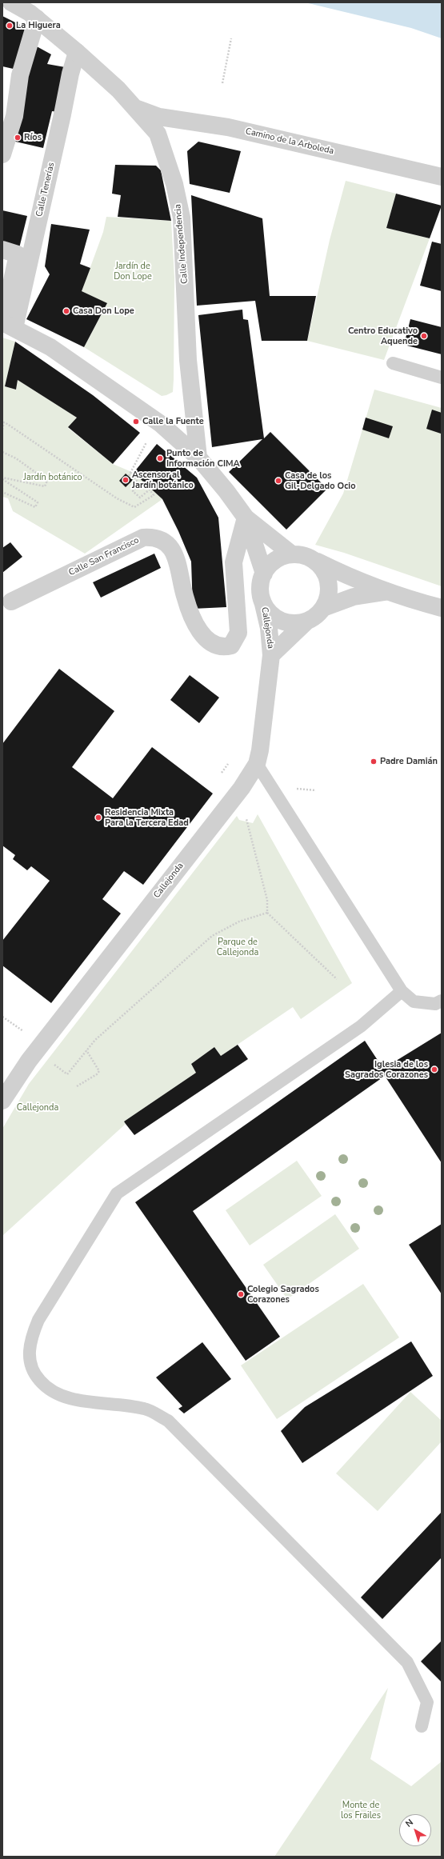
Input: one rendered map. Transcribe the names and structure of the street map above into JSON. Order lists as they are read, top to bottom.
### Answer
{
  "streets": {
    "street": [
      "Camino de la Arboleda",
      "Calle Tenerías",
      "Calle Independencia",
      "Calle San Francisco",
      "Callejonda"
    ]
  },
  "crossings": [
    ["Camino de la Arboleda", "Calle Independencia"],
    ["Calle Tenerías", "Calle Independencia"]
  ],
  "parks": [
    "Jardín de Don Lope",
    "Jardín botánico",
    "Parque de Callejonda",
    "Callejonda",
    "Monte de los Frailes"
  ],
  "places": [
    "La Higuera",
    "Ríos",
    "Casa Don Lope",
    "Centro Educativo Aquende",
    "Calle la Fuente",
    "Punto de Información CIMA",
    "Ascensor al Jardín botánico",
    "Casa de los Gil-Delgado Ocio",
    "Padre Damián",
    "Residencia Mixta Para la Tercera Edad",
    "Iglesia de los Sagrados Corazones",
    "Colegio Sagrados Corazones"
  ],
  "north": "top left"
}
